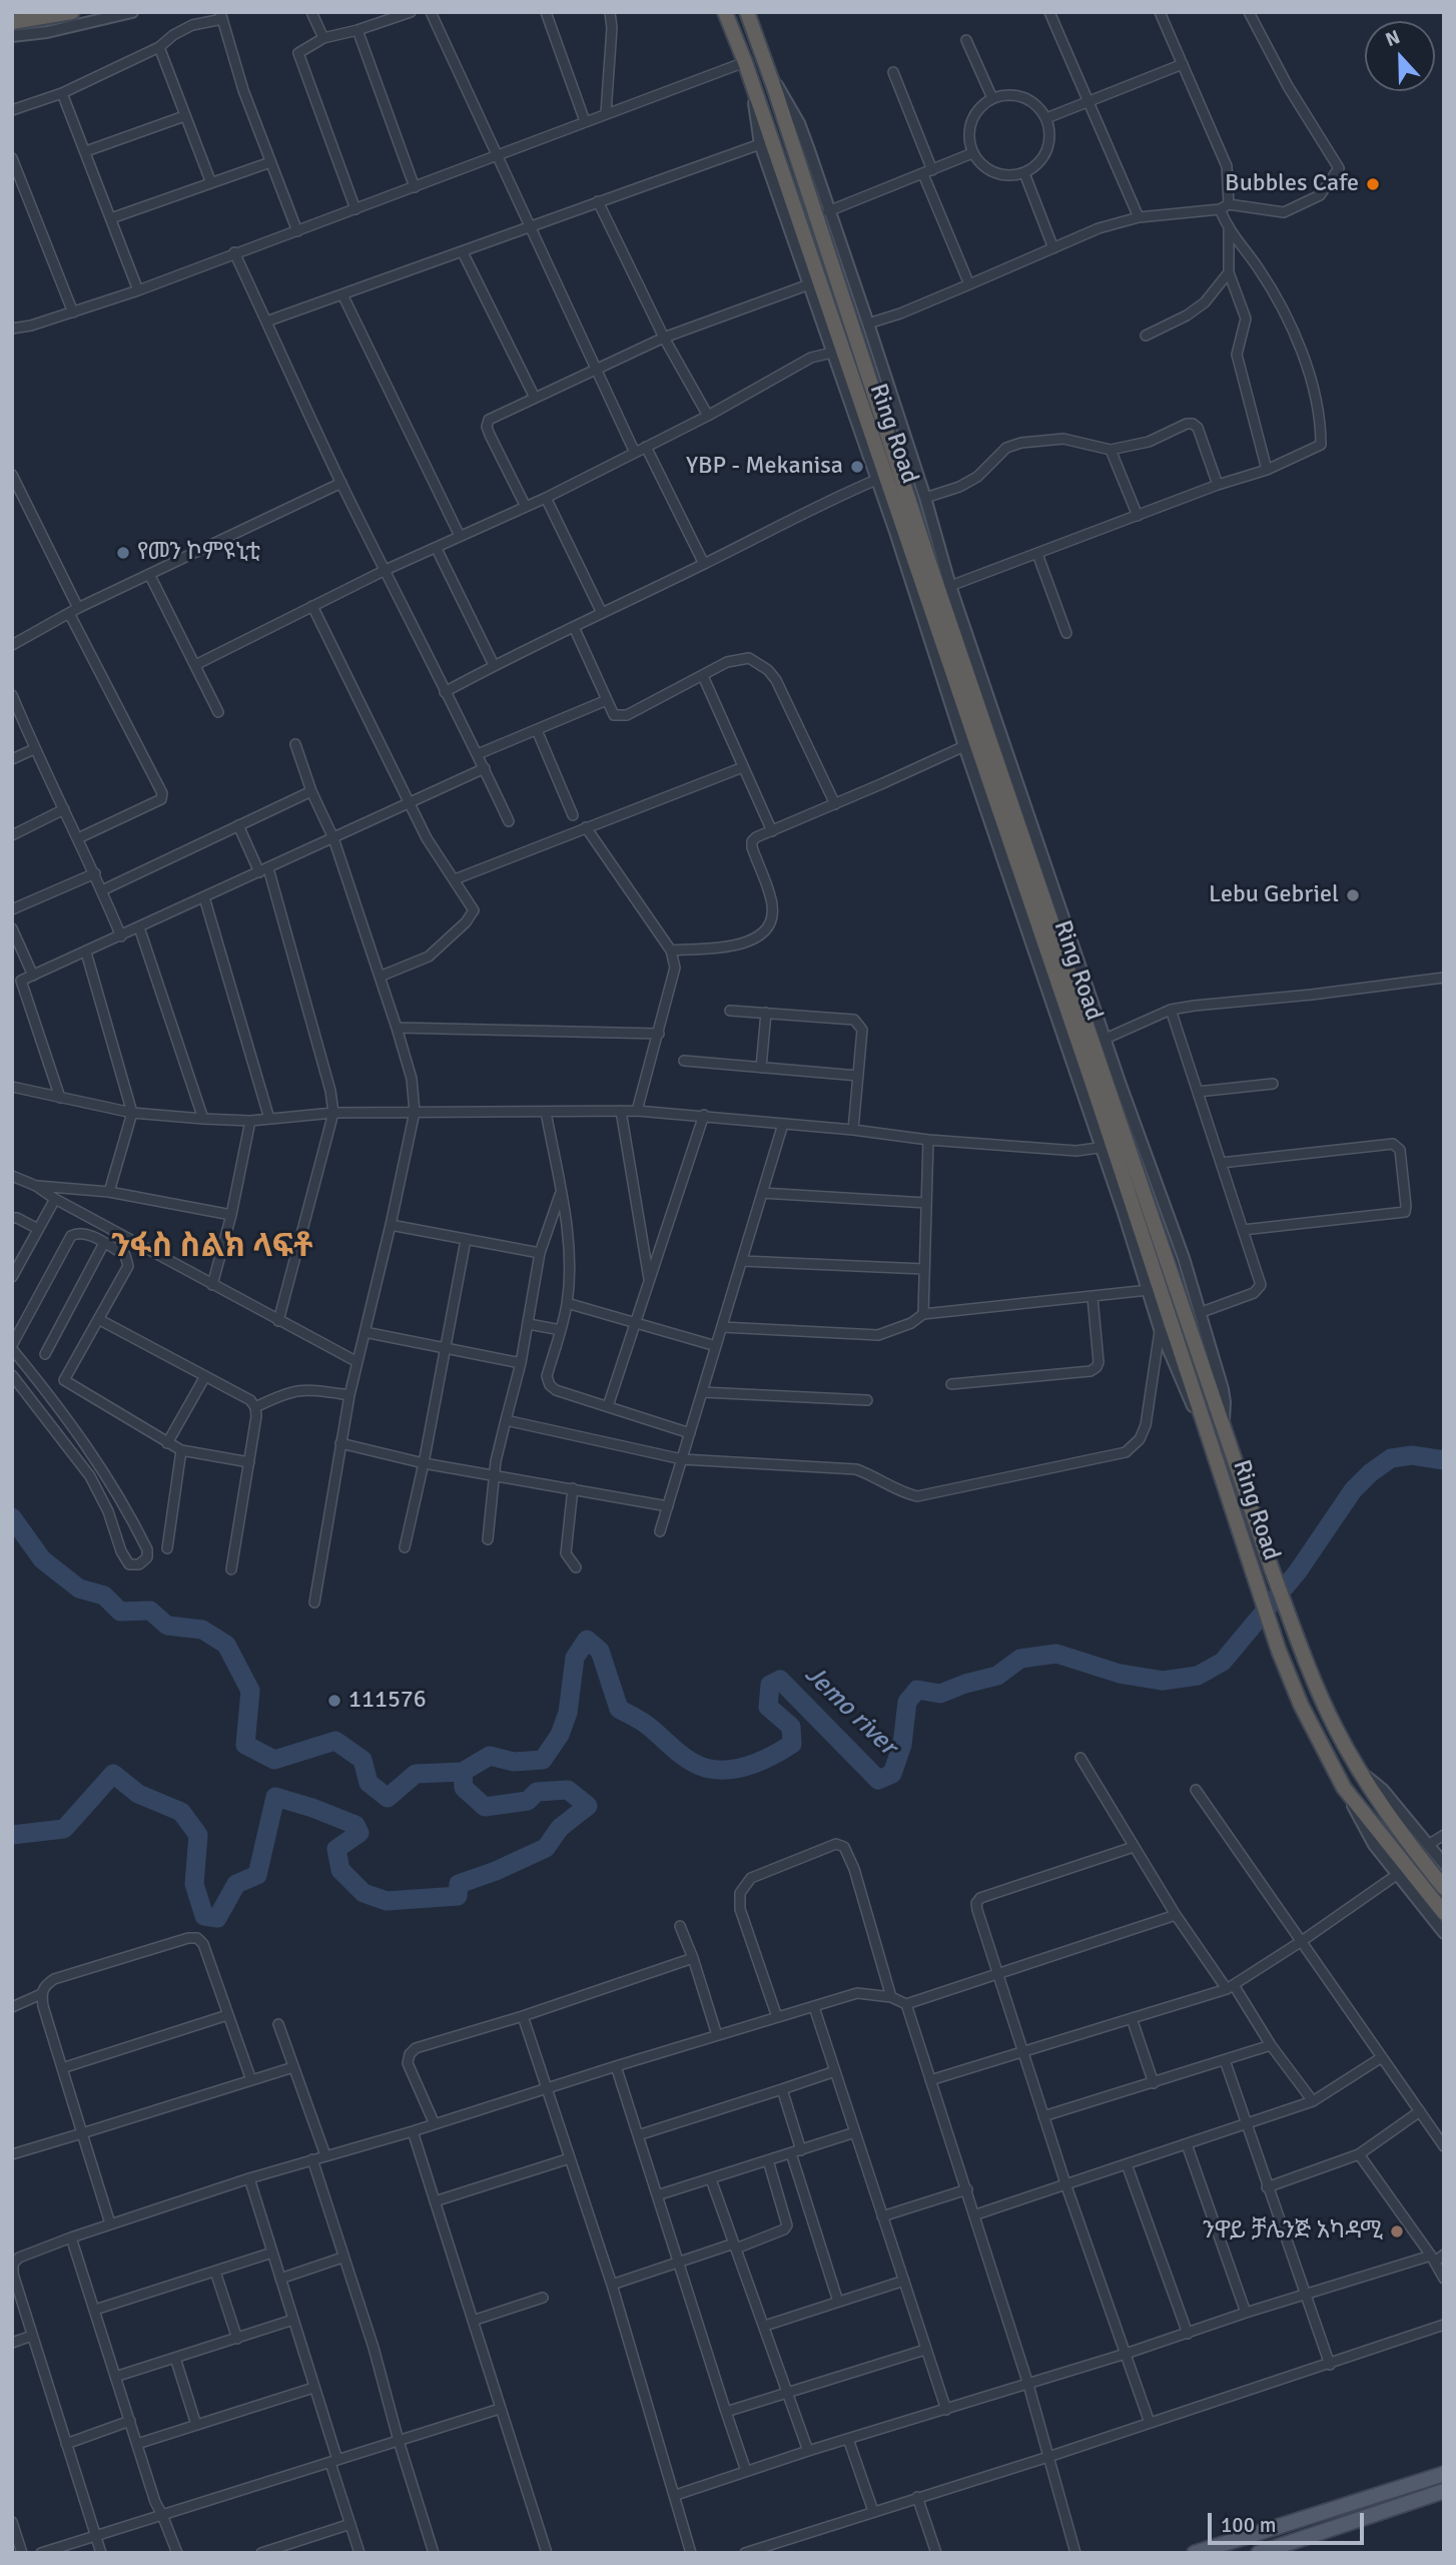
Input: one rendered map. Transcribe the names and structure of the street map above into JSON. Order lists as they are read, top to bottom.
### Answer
{
  "streets": {
    "highway": ["Ring Road"]
  },
  "districts": ["ንፋስ ስልክ ላፍቶ"],
  "water": ["Jemo river"],
  "places": [
    "Bubbles Cafe",
    "YBP - Mekanisa",
    "የመን ኮምዩኒቲ",
    "Lebu Gebriel",
    "111576",
    "ንዋይ ቻሌንጅ አካዳሚ"
  ],
  "scale_bar": "100 m",
  "north": "top"
}
